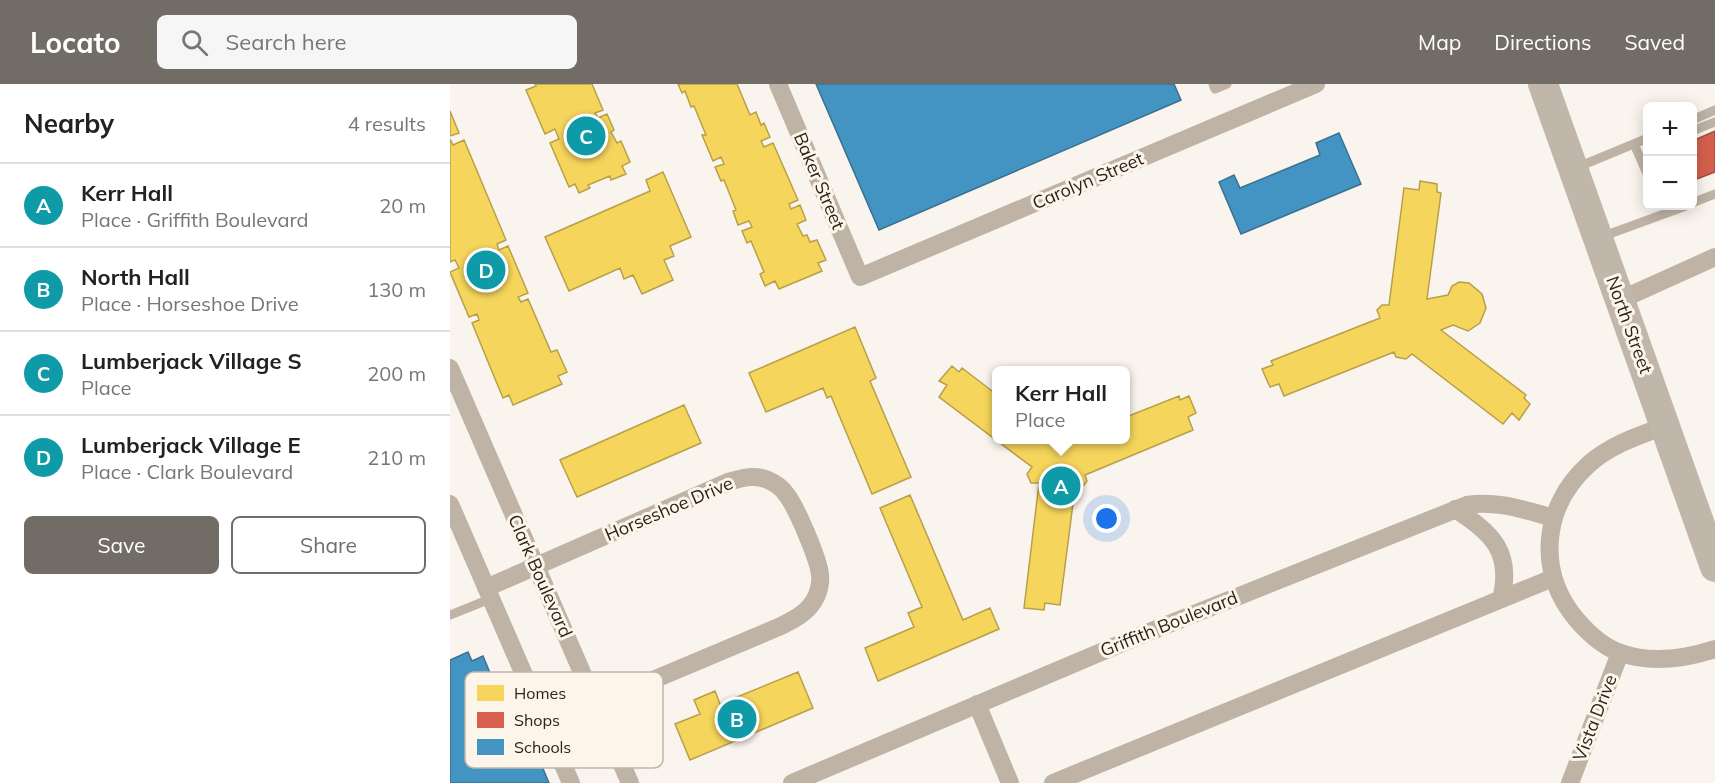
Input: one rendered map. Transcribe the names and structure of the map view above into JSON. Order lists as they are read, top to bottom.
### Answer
{
  "streets": {
    "main road": ["North Street"],
    "street": [
      "Baker Street",
      "Carolyn Street",
      "Horseshoe Drive",
      "Clark Boulevard",
      "Griffith Boulevard",
      "Vista Drive"
    ]
  },
  "crossings": [
    ["Baker Street", "Carolyn Street"],
    ["Horseshoe Drive", "Clark Boulevard"]
  ],
  "legend": ["Homes", "Shops", "Schools"],
  "page": {
    "header": "Locato",
    "search": "Search here",
    "nav": ["Map", "Directions", "Saved"],
    "heading": ["Nearby", "4 results"],
    "map_buttons": ["+", "−"],
    "pins": [
      "C",
      "D",
      "A",
      "B"
    ],
    "list": [
      {
        "mark": "A",
        "name": "Kerr Hall",
        "note": "Place · Griffith Boulevard",
        "value": "20 m"
      },
      {
        "mark": "B",
        "name": "North Hall",
        "note": "Place · Horseshoe Drive",
        "value": "130 m"
      },
      {
        "mark": "C",
        "name": "Lumberjack Village S",
        "note": "Place",
        "value": "200 m"
      },
      {
        "mark": "D",
        "name": "Lumberjack Village E",
        "note": "Place · Clark Boulevard",
        "value": "210 m"
      }
    ],
    "popup": ["Kerr Hall", "Place"],
    "buttons": ["Save", "Share"]
  }
}
